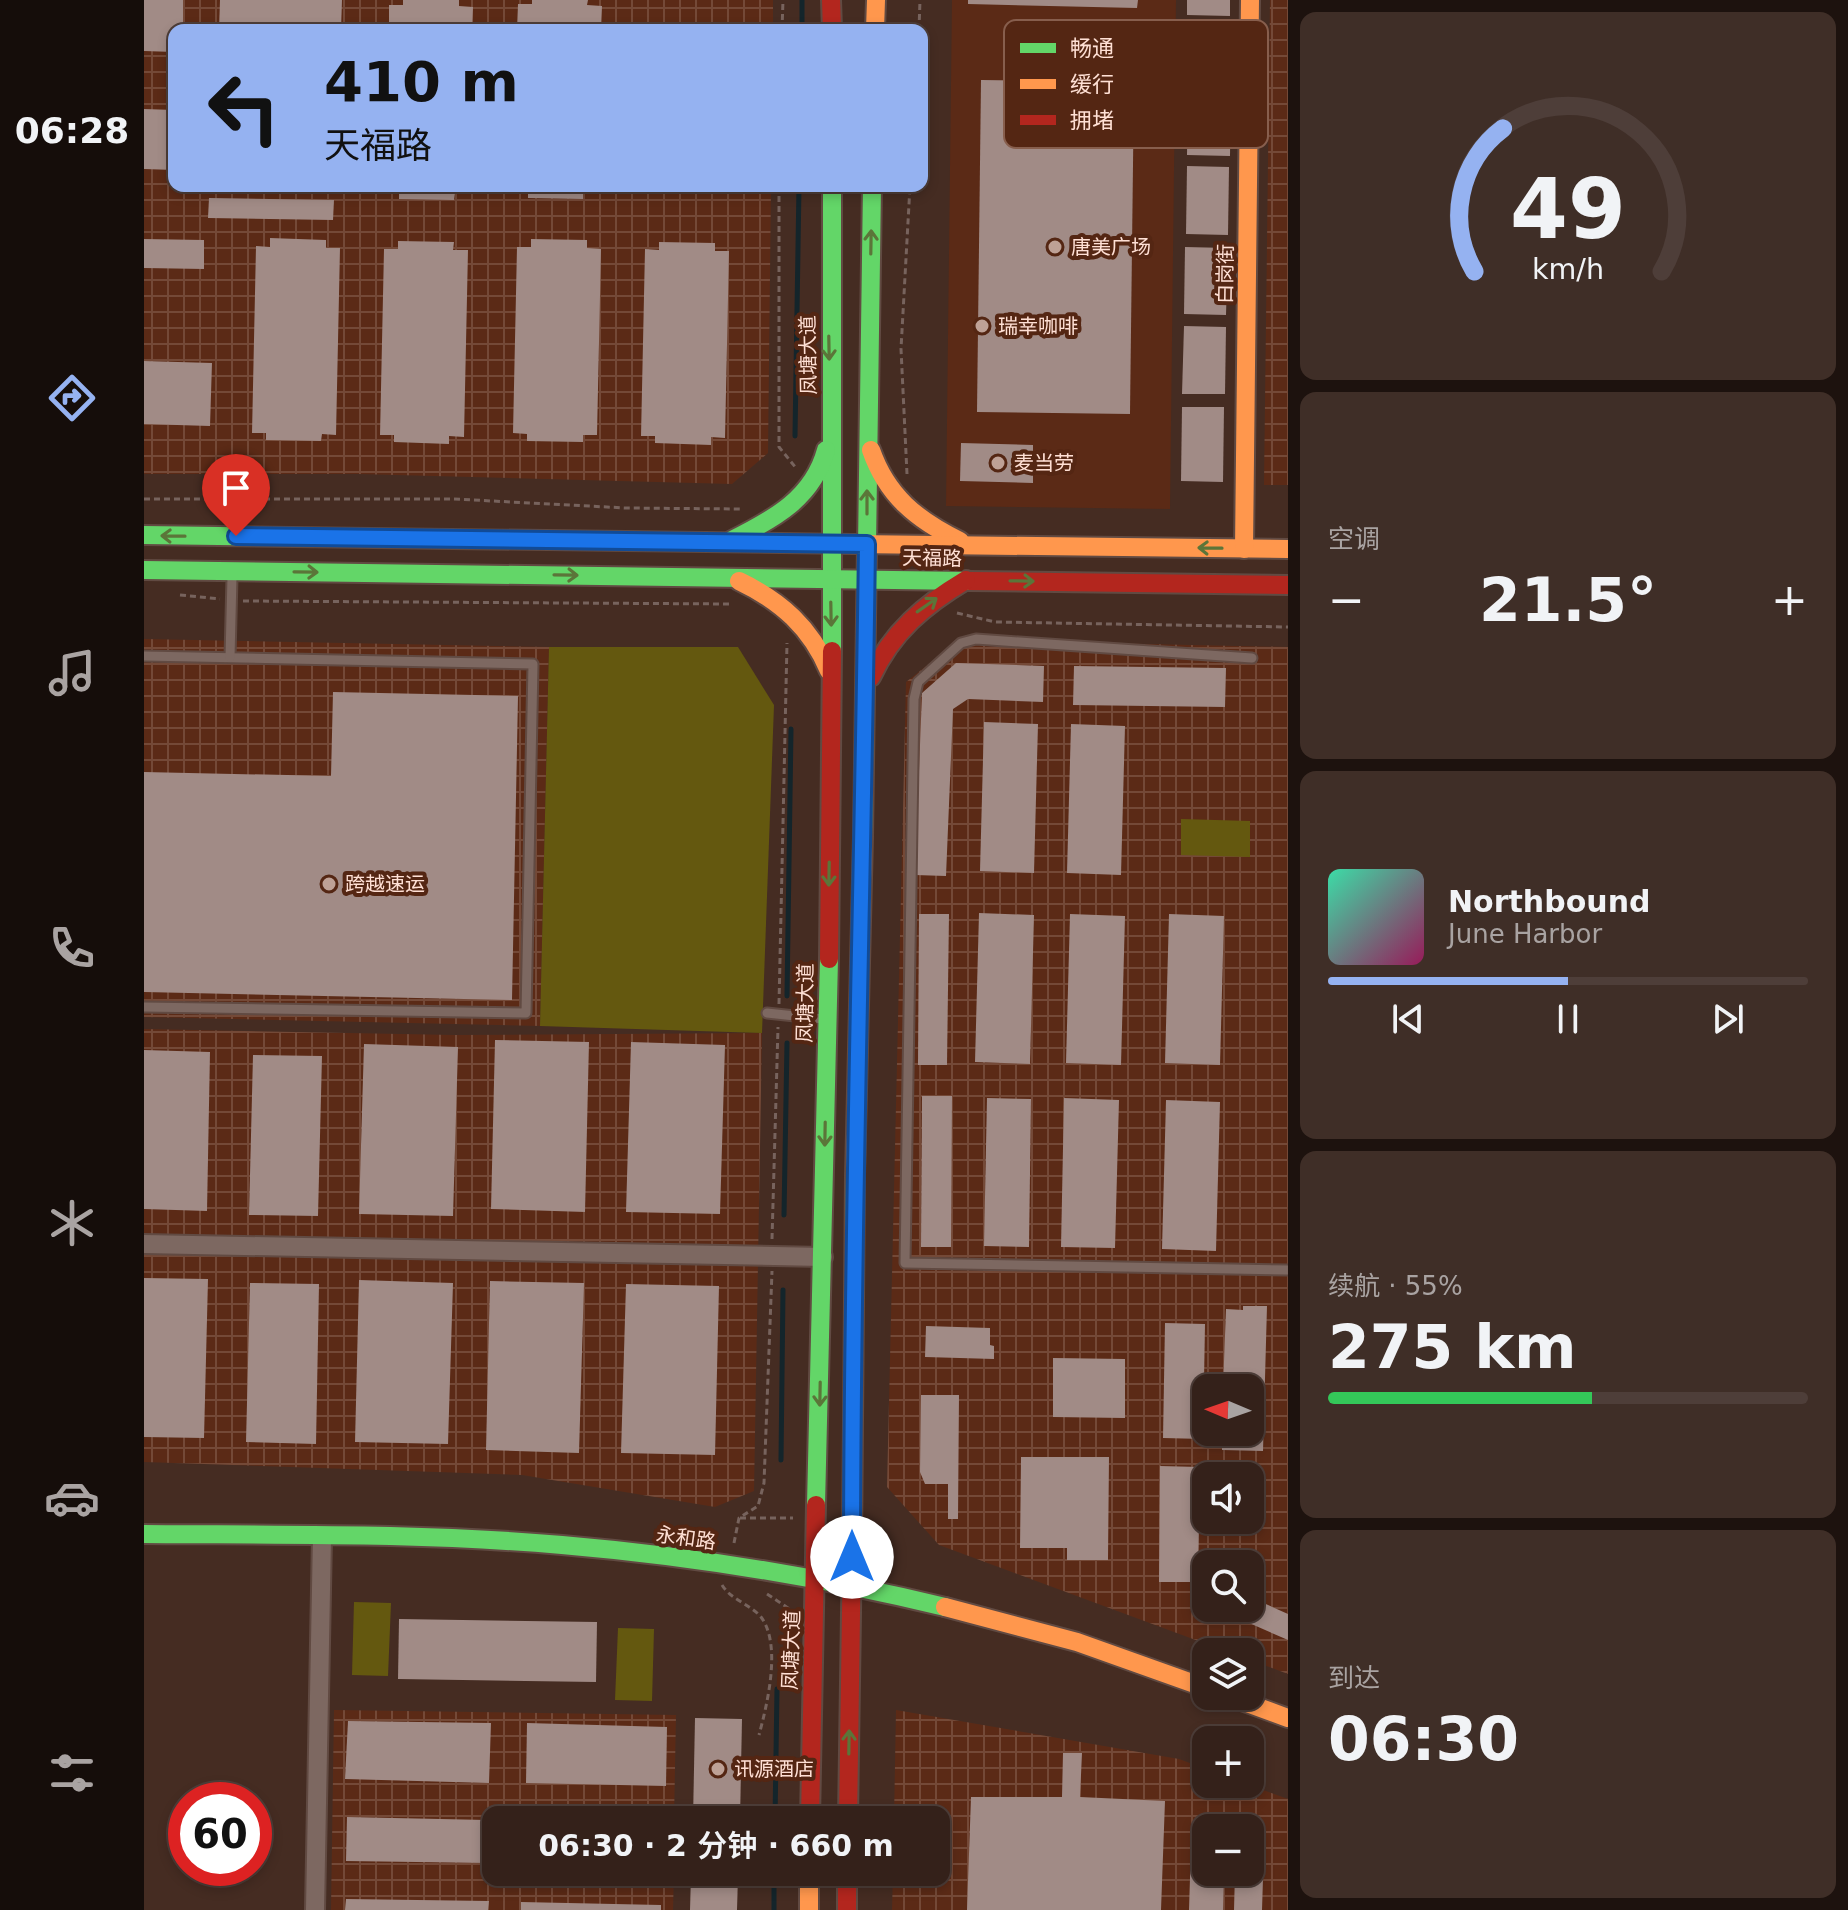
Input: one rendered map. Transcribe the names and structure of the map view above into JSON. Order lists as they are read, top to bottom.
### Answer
{
  "streets": {
    "main road": [
      "白岗街",
      "凤塘大道",
      "天福路",
      "永和路"
    ]
  },
  "crossings": [
    ["白岗街", "天福路"],
    ["凤塘大道", "天福路"],
    ["凤塘大道", "永和路"]
  ],
  "places": [
    "唐美广场",
    "瑞幸咖啡",
    "麦当劳",
    "跨越速运",
    "讯源酒店"
  ],
  "legend": ["畅通", "缓行", "拥堵"],
  "north": "left",
  "page": {
    "tabs": "06:28",
    "turn": ["410 m", "天福路"],
    "tile": [
      "空调",
      ["续航 · 55%", "275 km"],
      ["到达", "06:30"]
    ],
    "heat": ["−", "21.5°", "+"],
    "song": ["Northbound", "June Harbor"],
    "map_buttons": ["+", "−"],
    "limit": "60",
    "trip": "06:30 · 2 分钟 · 660 m",
    "gauge": ["49", "km/h"]
  }
}
